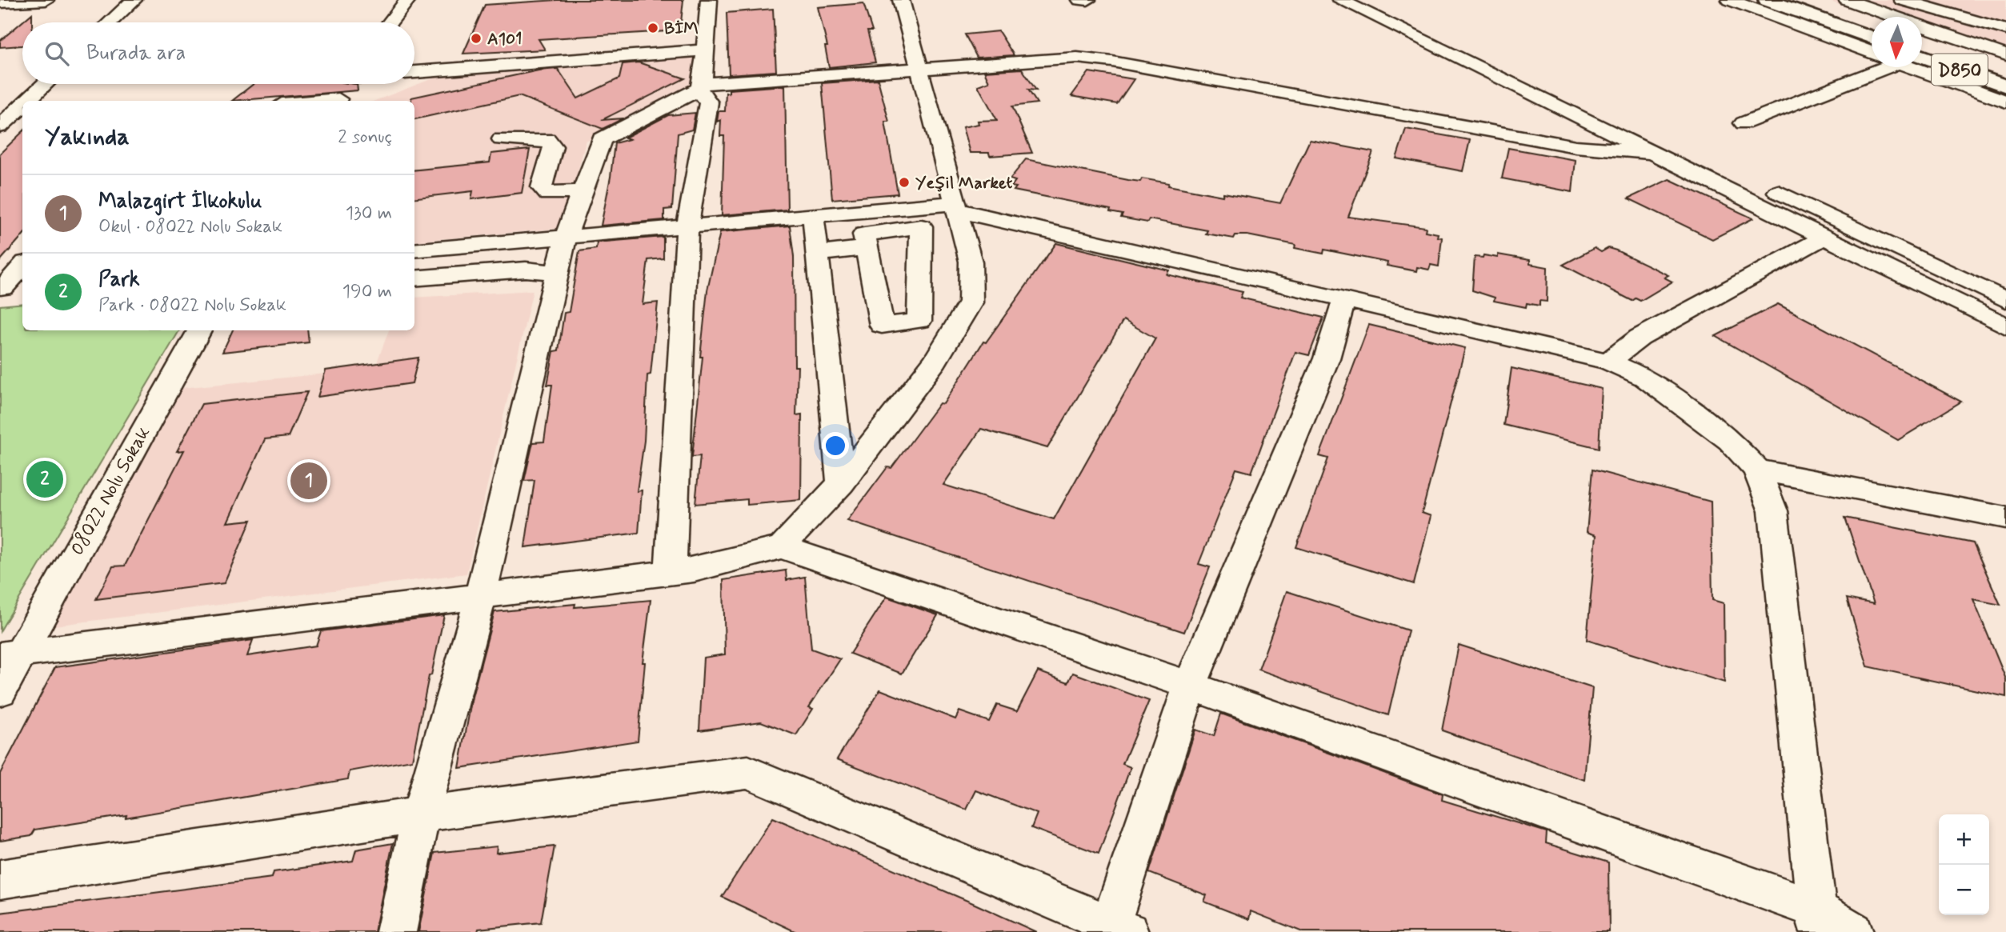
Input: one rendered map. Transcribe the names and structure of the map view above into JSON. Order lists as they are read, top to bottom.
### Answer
{
  "streets": {
    "highway": ["D850"],
    "street": ["08022 Nolu Sokak"]
  },
  "places": ["BİM", "A101", "Yeşil Market"],
  "north": "bottom",
  "page": {
    "search": "Burada ara",
    "heading": ["Yakında", "2 sonuç"],
    "list": [
      {
        "mark": "1",
        "name": "Malazgirt İlkokulu",
        "note": "Okul · 08022 Nolu Sokak",
        "value": "130 m"
      },
      {
        "mark": "2",
        "name": "Park",
        "note": "Park · 08022 Nolu Sokak",
        "value": "190 m"
      }
    ],
    "pins": ["2", "1"],
    "map_buttons": ["+", "−"]
  }
}
